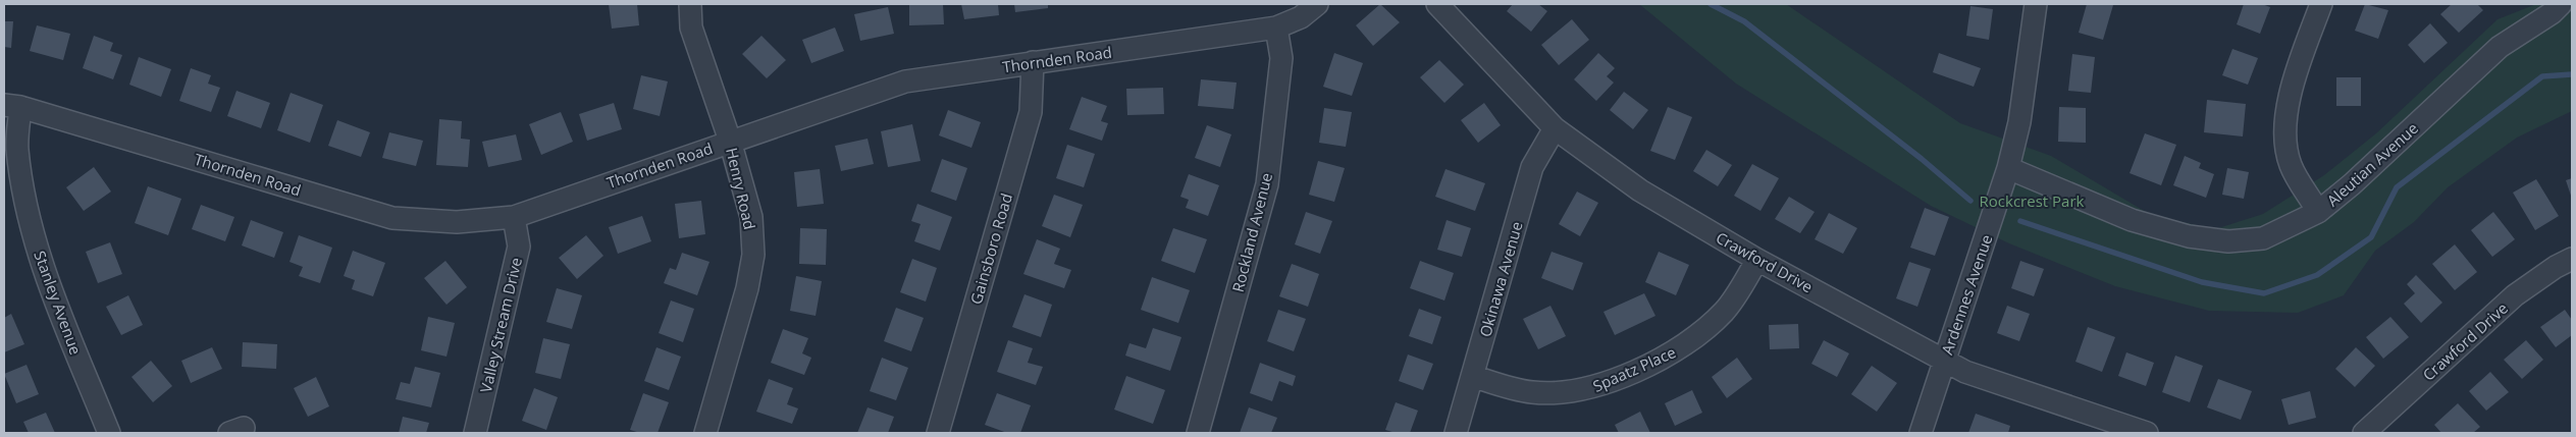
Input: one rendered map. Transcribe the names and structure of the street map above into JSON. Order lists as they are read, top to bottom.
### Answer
{
  "streets": {
    "street": [
      "Thornden Road",
      "Aleutian Avenue",
      "Henry Road",
      "Rockland Avenue",
      "Gainsboro Road",
      "Crawford Drive",
      "Okinawa Avenue",
      "Ardennes Avenue",
      "Stanley Avenue",
      "Valley Stream Drive",
      "Spaatz Place"
    ]
  },
  "crossings": [
    ["Thornden Road", "Henry Road"],
    ["Thornden Road", "Rockland Avenue"],
    ["Thornden Road", "Gainsboro Road"],
    ["Thornden Road", "Stanley Avenue"],
    ["Thornden Road", "Valley Stream Drive"],
    ["Aleutian Avenue", "Ardennes Avenue"],
    ["Crawford Drive", "Okinawa Avenue"],
    ["Crawford Drive", "Ardennes Avenue"],
    ["Crawford Drive", "Spaatz Place"],
    ["Okinawa Avenue", "Spaatz Place"]
  ],
  "parks": ["Rockcrest Park"]
}
